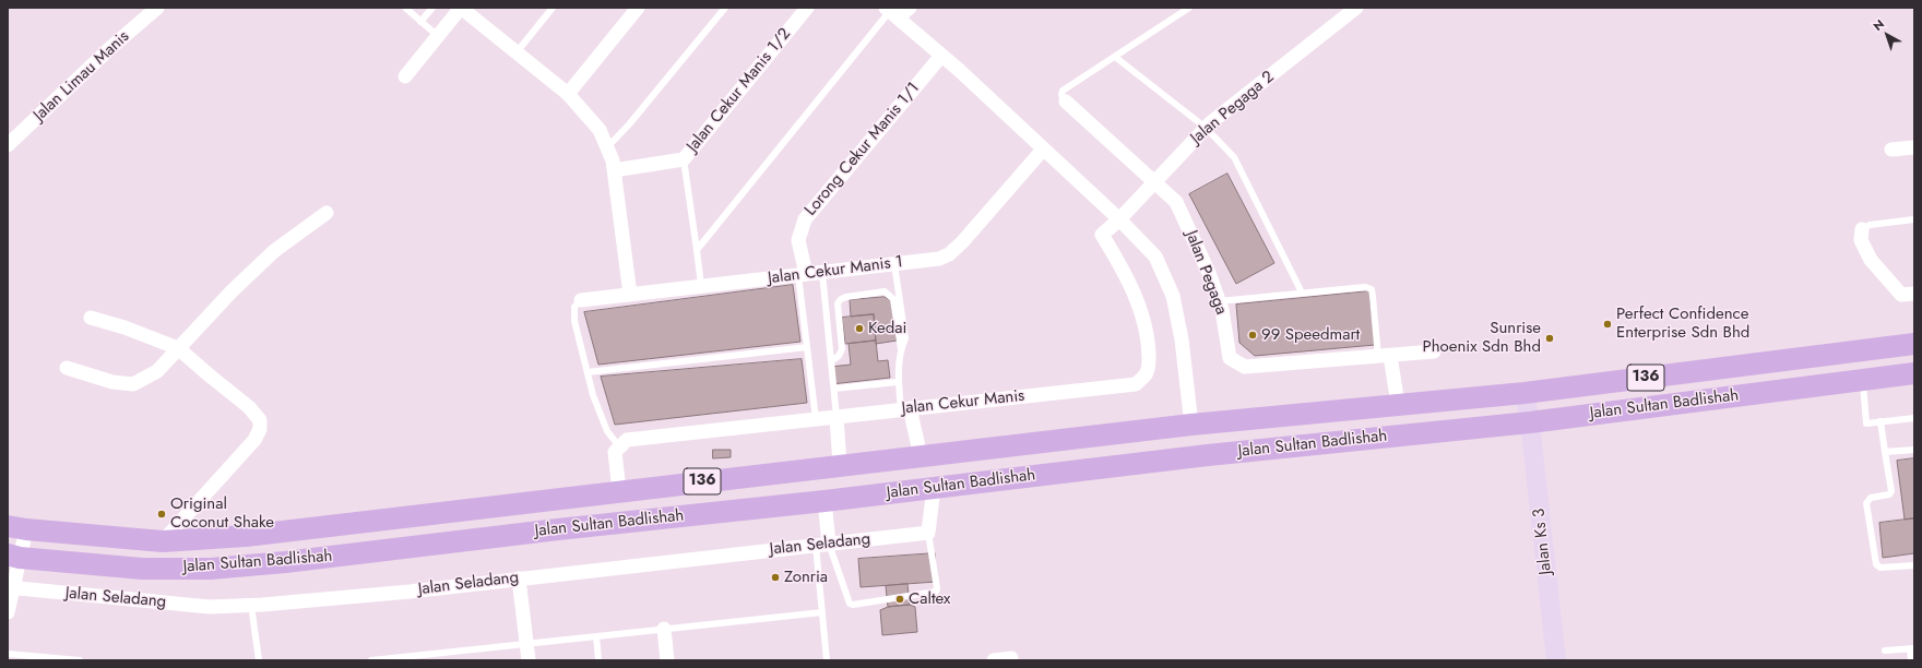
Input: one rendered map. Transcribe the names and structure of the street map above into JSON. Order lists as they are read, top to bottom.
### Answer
{
  "streets": {
    "main road": ["136", "Jalan Sultan Badlishah"],
    "street": [
      "Jalan Limau Manis",
      "Jalan Cekur Manis 1/2",
      "Jalan Pegaga 2",
      "Lorong Cekur Manis 1/1",
      "Jalan Cekur Manis 1",
      "Jalan Pegaga",
      "Jalan Cekur Manis",
      "Jalan Ks 3",
      "Jalan Seladang"
    ]
  },
  "crossings": [
    ["Jalan Pegaga 2", "Jalan Pegaga"],
    ["Jalan Pegaga 2", "Jalan Cekur Manis"],
    ["Lorong Cekur Manis 1/1", "Jalan Cekur Manis 1"],
    ["Jalan Sultan Badlishah", "Jalan Ks 3"]
  ],
  "places": [
    "Perfect Confidence Enterprise Sdn Bhd",
    "Kedai",
    "99 Speedmart",
    "Sunrise Phoenix Sdn Bhd",
    "Original Coconut Shake",
    "Zonria",
    "Caltex"
  ],
  "north": "top left"
}
